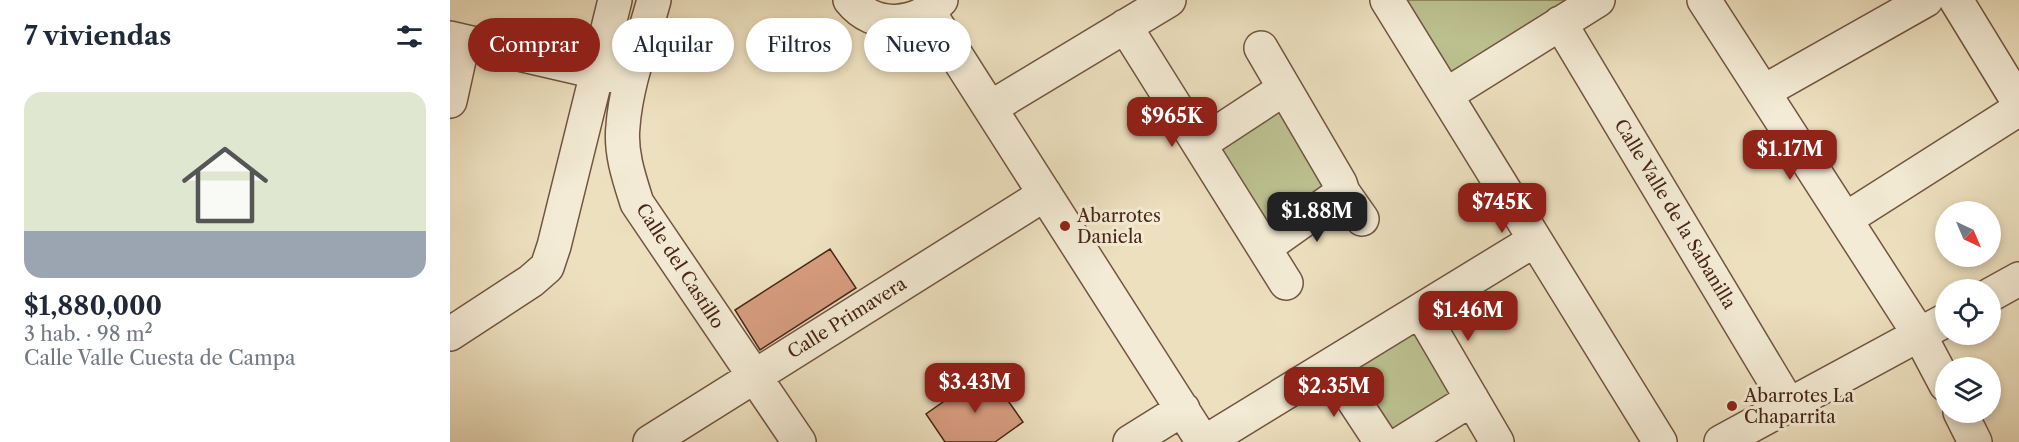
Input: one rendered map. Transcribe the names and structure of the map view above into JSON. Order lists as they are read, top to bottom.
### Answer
{
  "streets": {
    "street": ["Calle Valle de la Sabanilla", "Calle del Castillo", "Calle Primavera"]
  },
  "crossings": [
    ["Calle del Castillo", "Calle Primavera"]
  ],
  "places": ["Abarrotes Daniela", "Abarrotes La Chaparrita"],
  "north": "bottom right",
  "page": {
    "heading": "7 viviendas",
    "chip": [
      "Comprar",
      "Alquilar",
      "Filtros",
      "Nuevo"
    ],
    "list": [
      {
        "name": "$1,880,000",
        "note": "3 hab. · 98 m² · Calle Valle Cuesta de Campa"
      }
    ],
    "price": [
      "$965K",
      "$1.17M",
      "$745K",
      "$1.88M",
      "$1.46M",
      "$3.43M",
      "$2.35M"
    ]
  }
}
